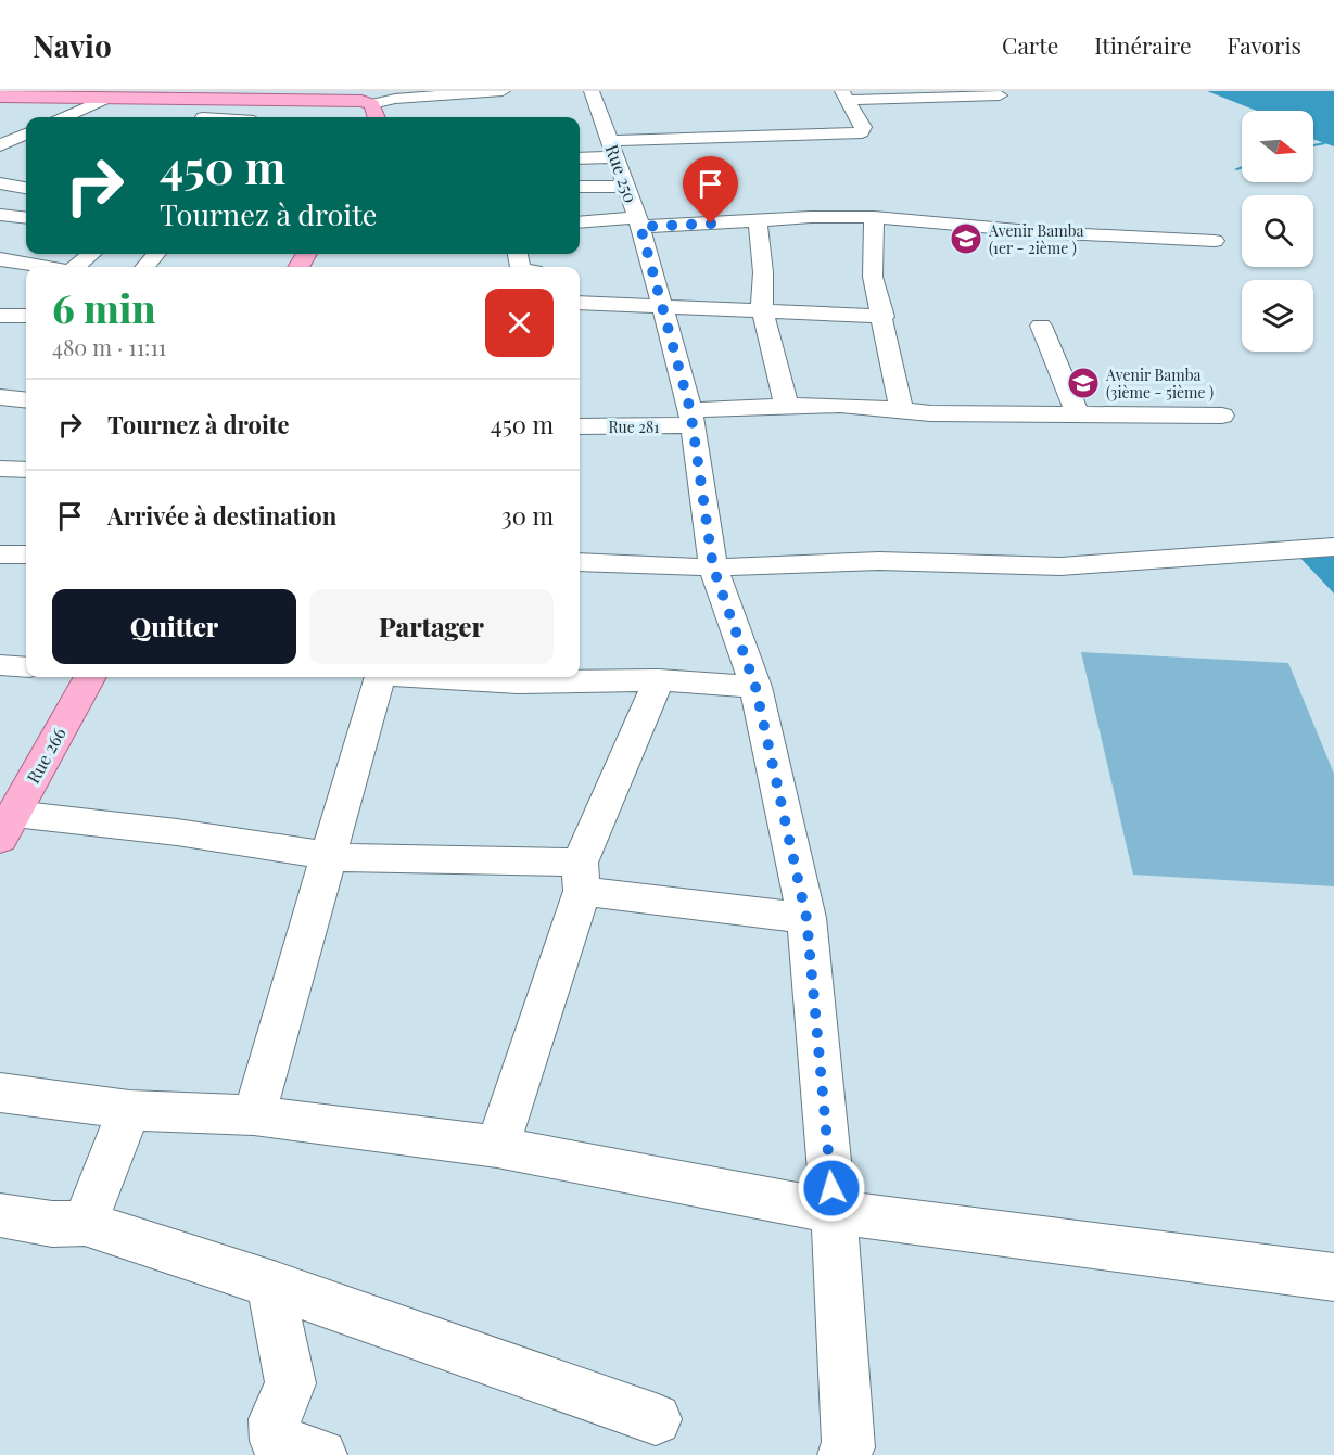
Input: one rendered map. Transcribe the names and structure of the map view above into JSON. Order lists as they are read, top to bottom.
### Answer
{
  "streets": {
    "main road": ["Rue 266"],
    "street": ["Rue 250", "Rue 281"]
  },
  "crossings": [
    ["Rue 250", "Rue 281"]
  ],
  "places": {
    "school or university": ["Avenir Bamba (1er - 2ième )", "Avenir Bamba (3ième - 5ième )"]
  },
  "north": "right",
  "page": {
    "header": "Navio",
    "nav": ["Carte", "Itinéraire", "Favoris"],
    "turn": ["450 m", "Tournez à droite"],
    "heading": ["6 min", "480 m · 11:11"],
    "list": [
      {
        "name": "Tournez à droite",
        "value": "450 m"
      },
      {
        "name": "Arrivée à destination",
        "value": "30 m"
      }
    ],
    "buttons": ["Quitter", "Partager"]
  }
}
